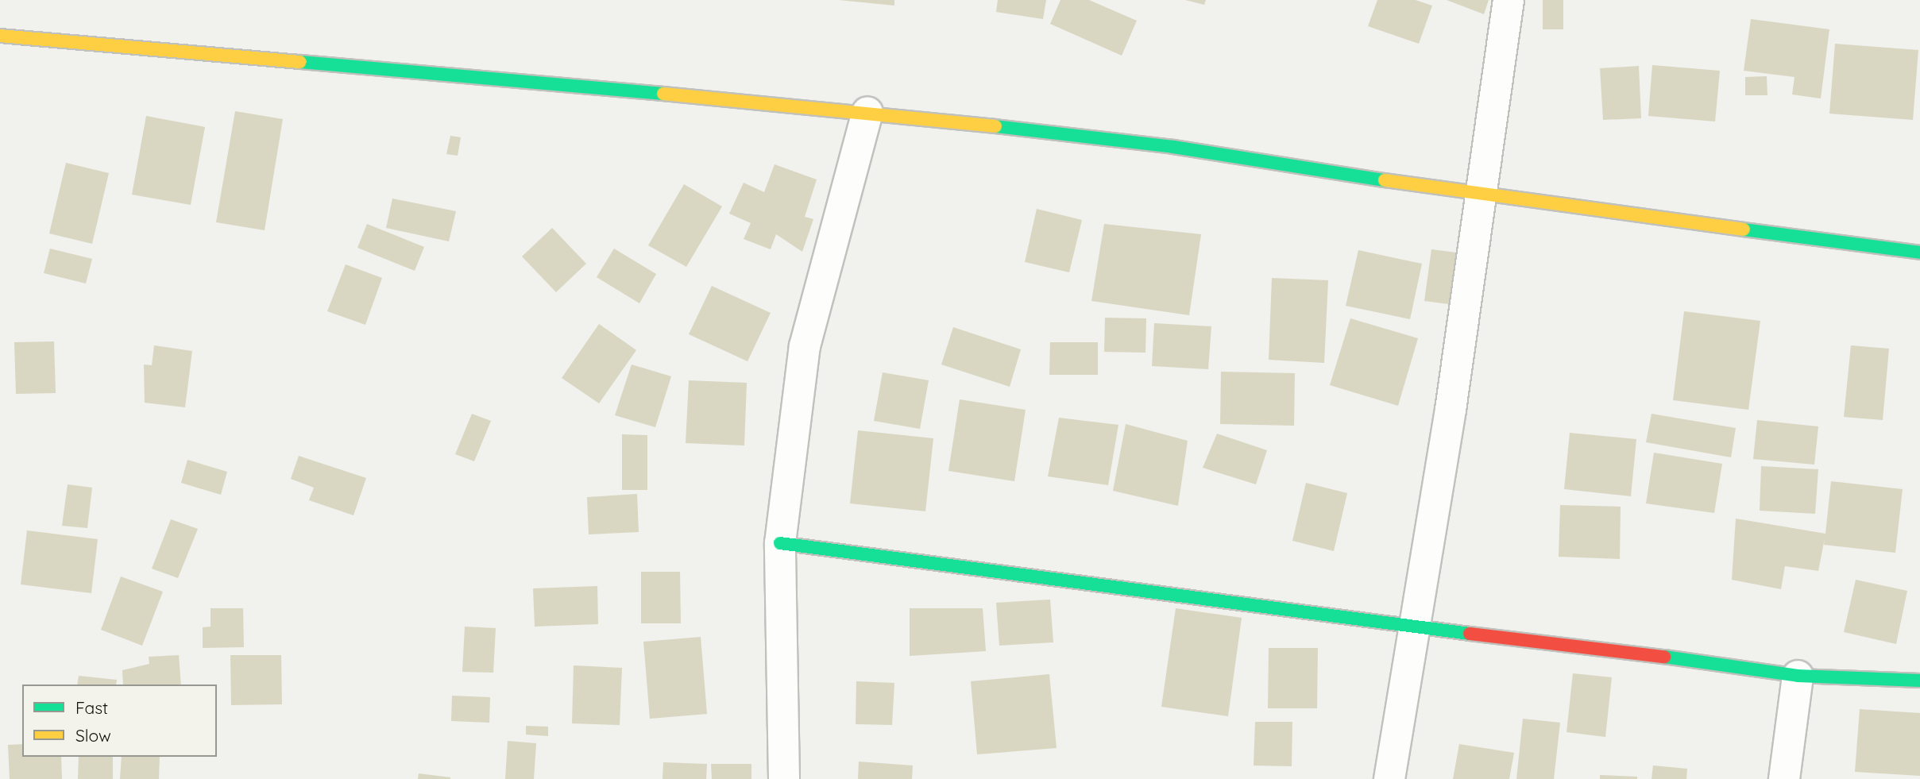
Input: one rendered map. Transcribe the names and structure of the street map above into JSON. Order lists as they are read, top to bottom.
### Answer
{
  "legend": ["Fast", "Slow"]
}
